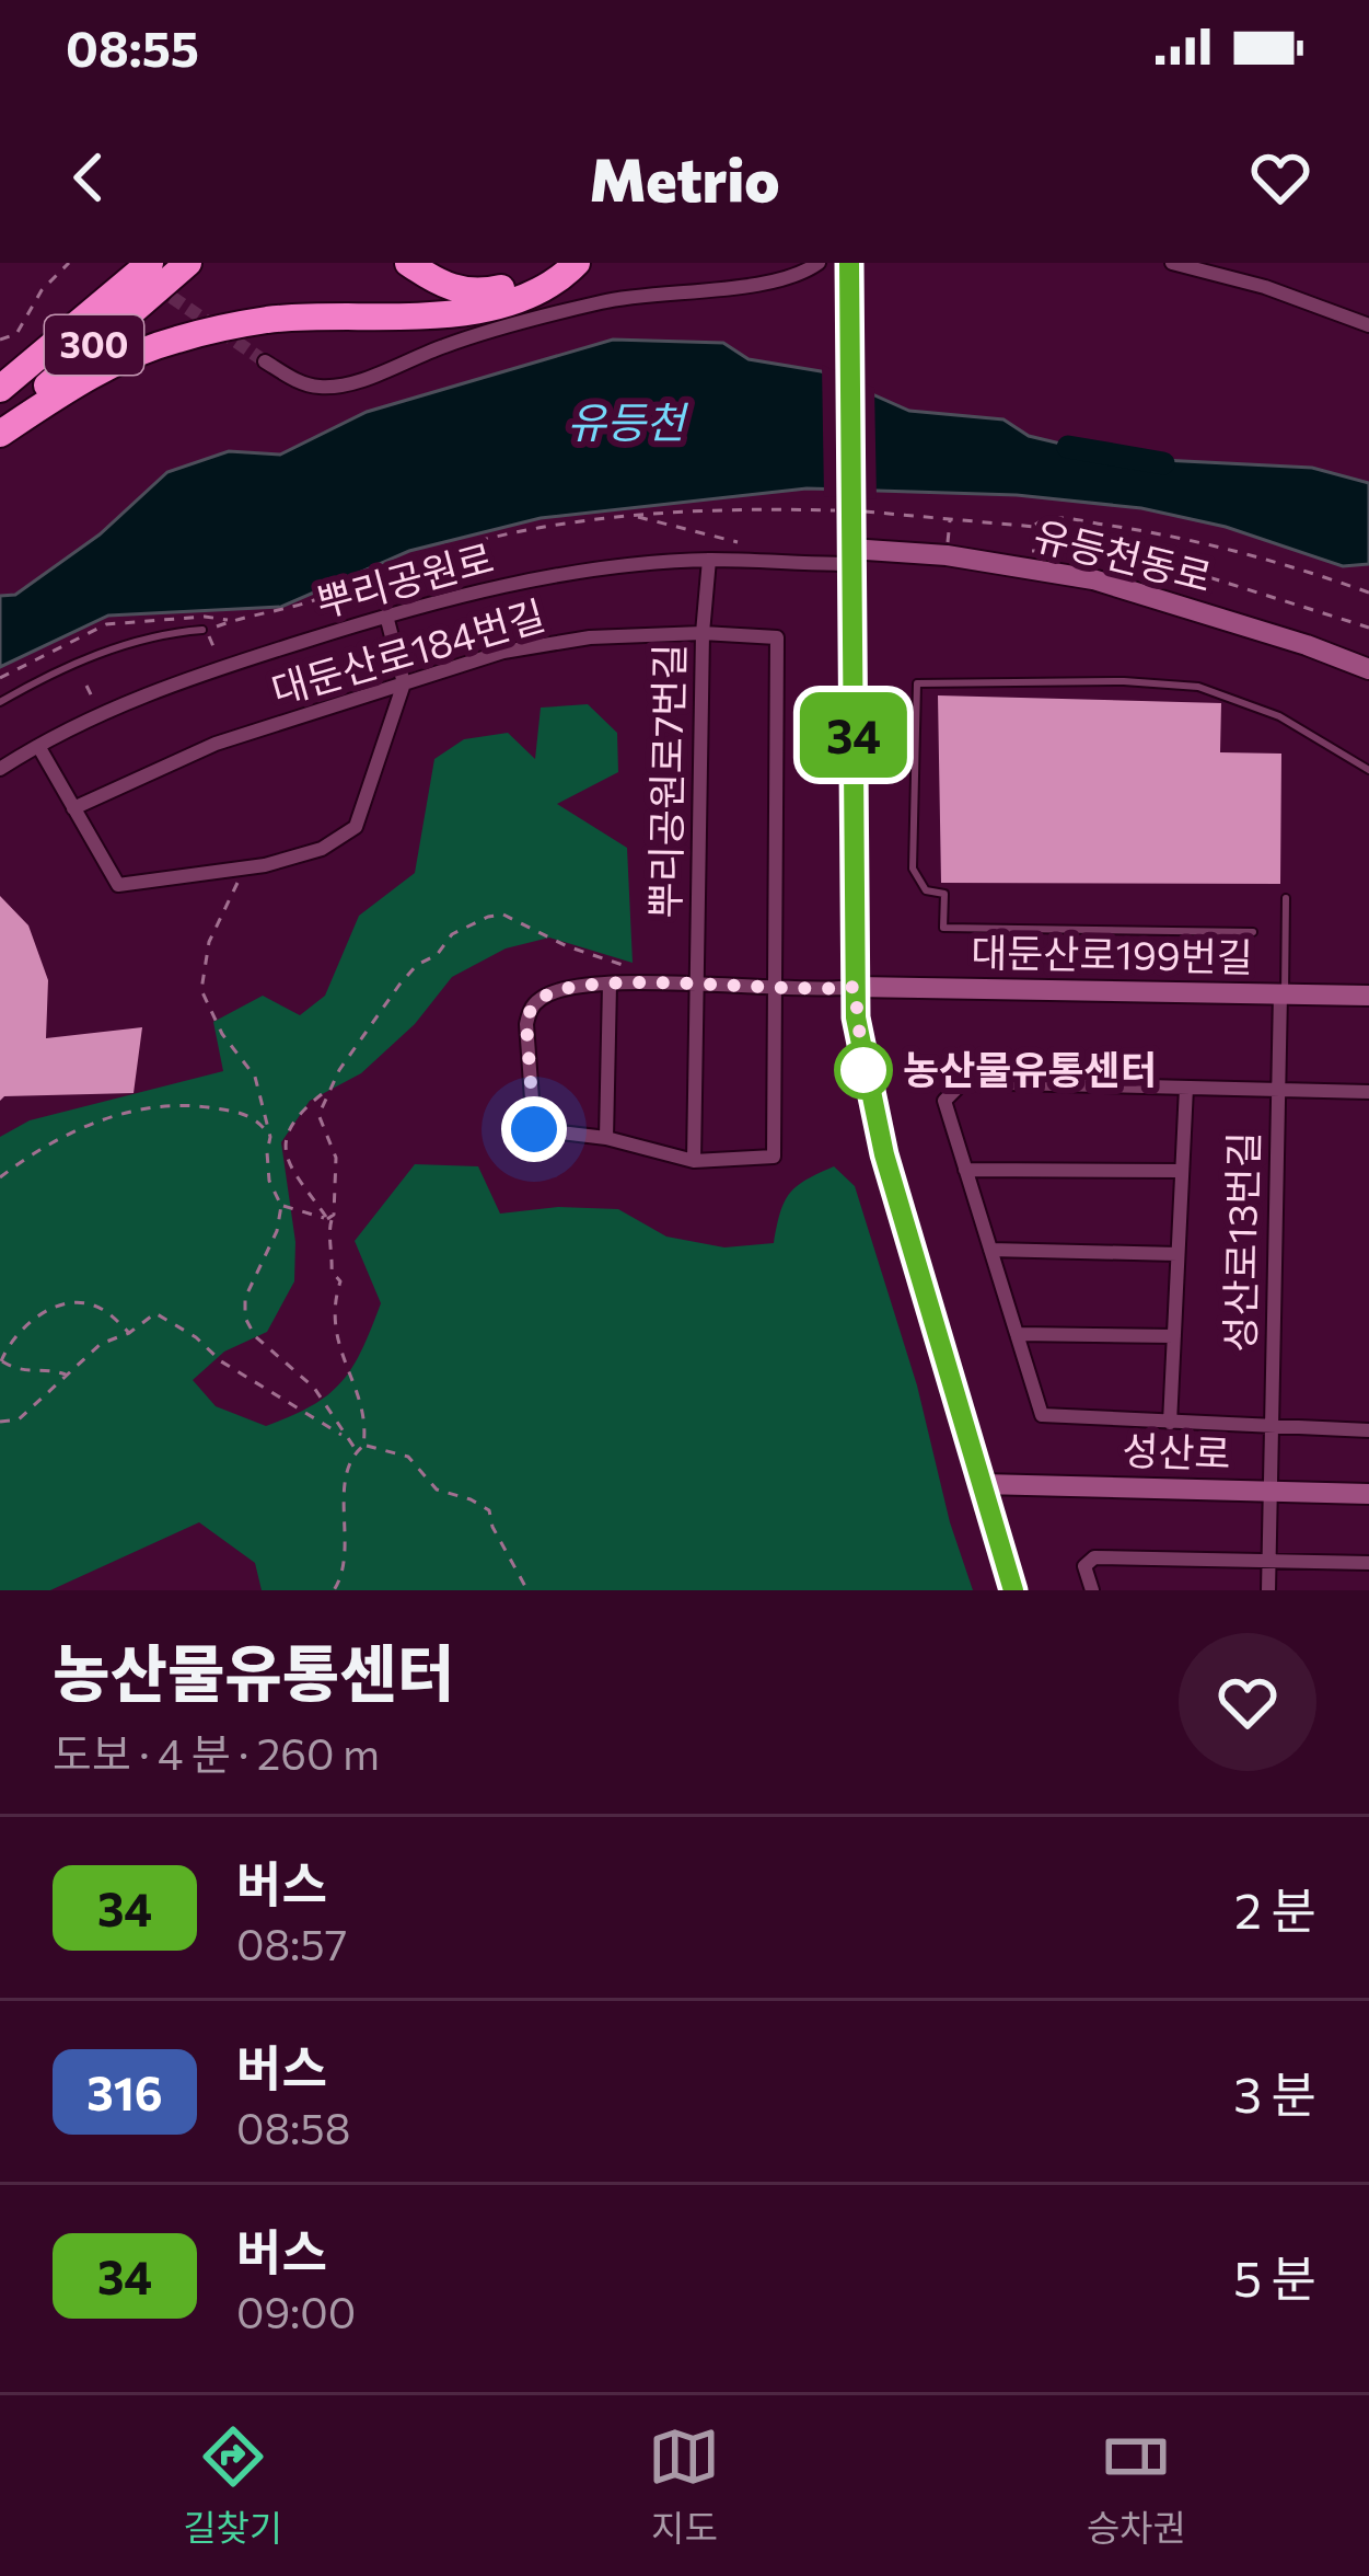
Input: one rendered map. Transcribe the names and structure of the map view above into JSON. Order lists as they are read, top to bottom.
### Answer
{
  "streets": {
    "highway": ["300"],
    "main road": ["유등천동로", "대둔산로199번길", "성산로"],
    "street": [
      "뿌리공원로",
      "대둔산로184번길",
      "뿌리공원로7번길",
      "성산로13번길"
    ]
  },
  "crossings": [
    ["유등천동로", "뿌리공원로"],
    ["뿌리공원로", "뿌리공원로7번길"],
    ["대둔산로184번길", "뿌리공원로7번길"],
    ["대둔산로199번길", "성산로13번길"],
    ["성산로13번길", "성산로"]
  ],
  "water": ["유등천"],
  "places": ["농산물유통센터"],
  "lines": ["bus line 34"],
  "page": {
    "status": "08:55",
    "header": "Metrio",
    "on_map": "34",
    "heading": ["농산물유통센터", "도보 · 4 분 · 260 m"],
    "list": [
      {
        "mark": "34",
        "name": "버스",
        "note": "08:57",
        "value": "2 분"
      },
      {
        "mark": "316",
        "name": "버스",
        "note": "08:58",
        "value": "3 분"
      },
      {
        "mark": "34",
        "name": "버스",
        "note": "09:00",
        "value": "5 분"
      }
    ],
    "tabs": ["길찾기", "지도", "승차권"]
  }
}
